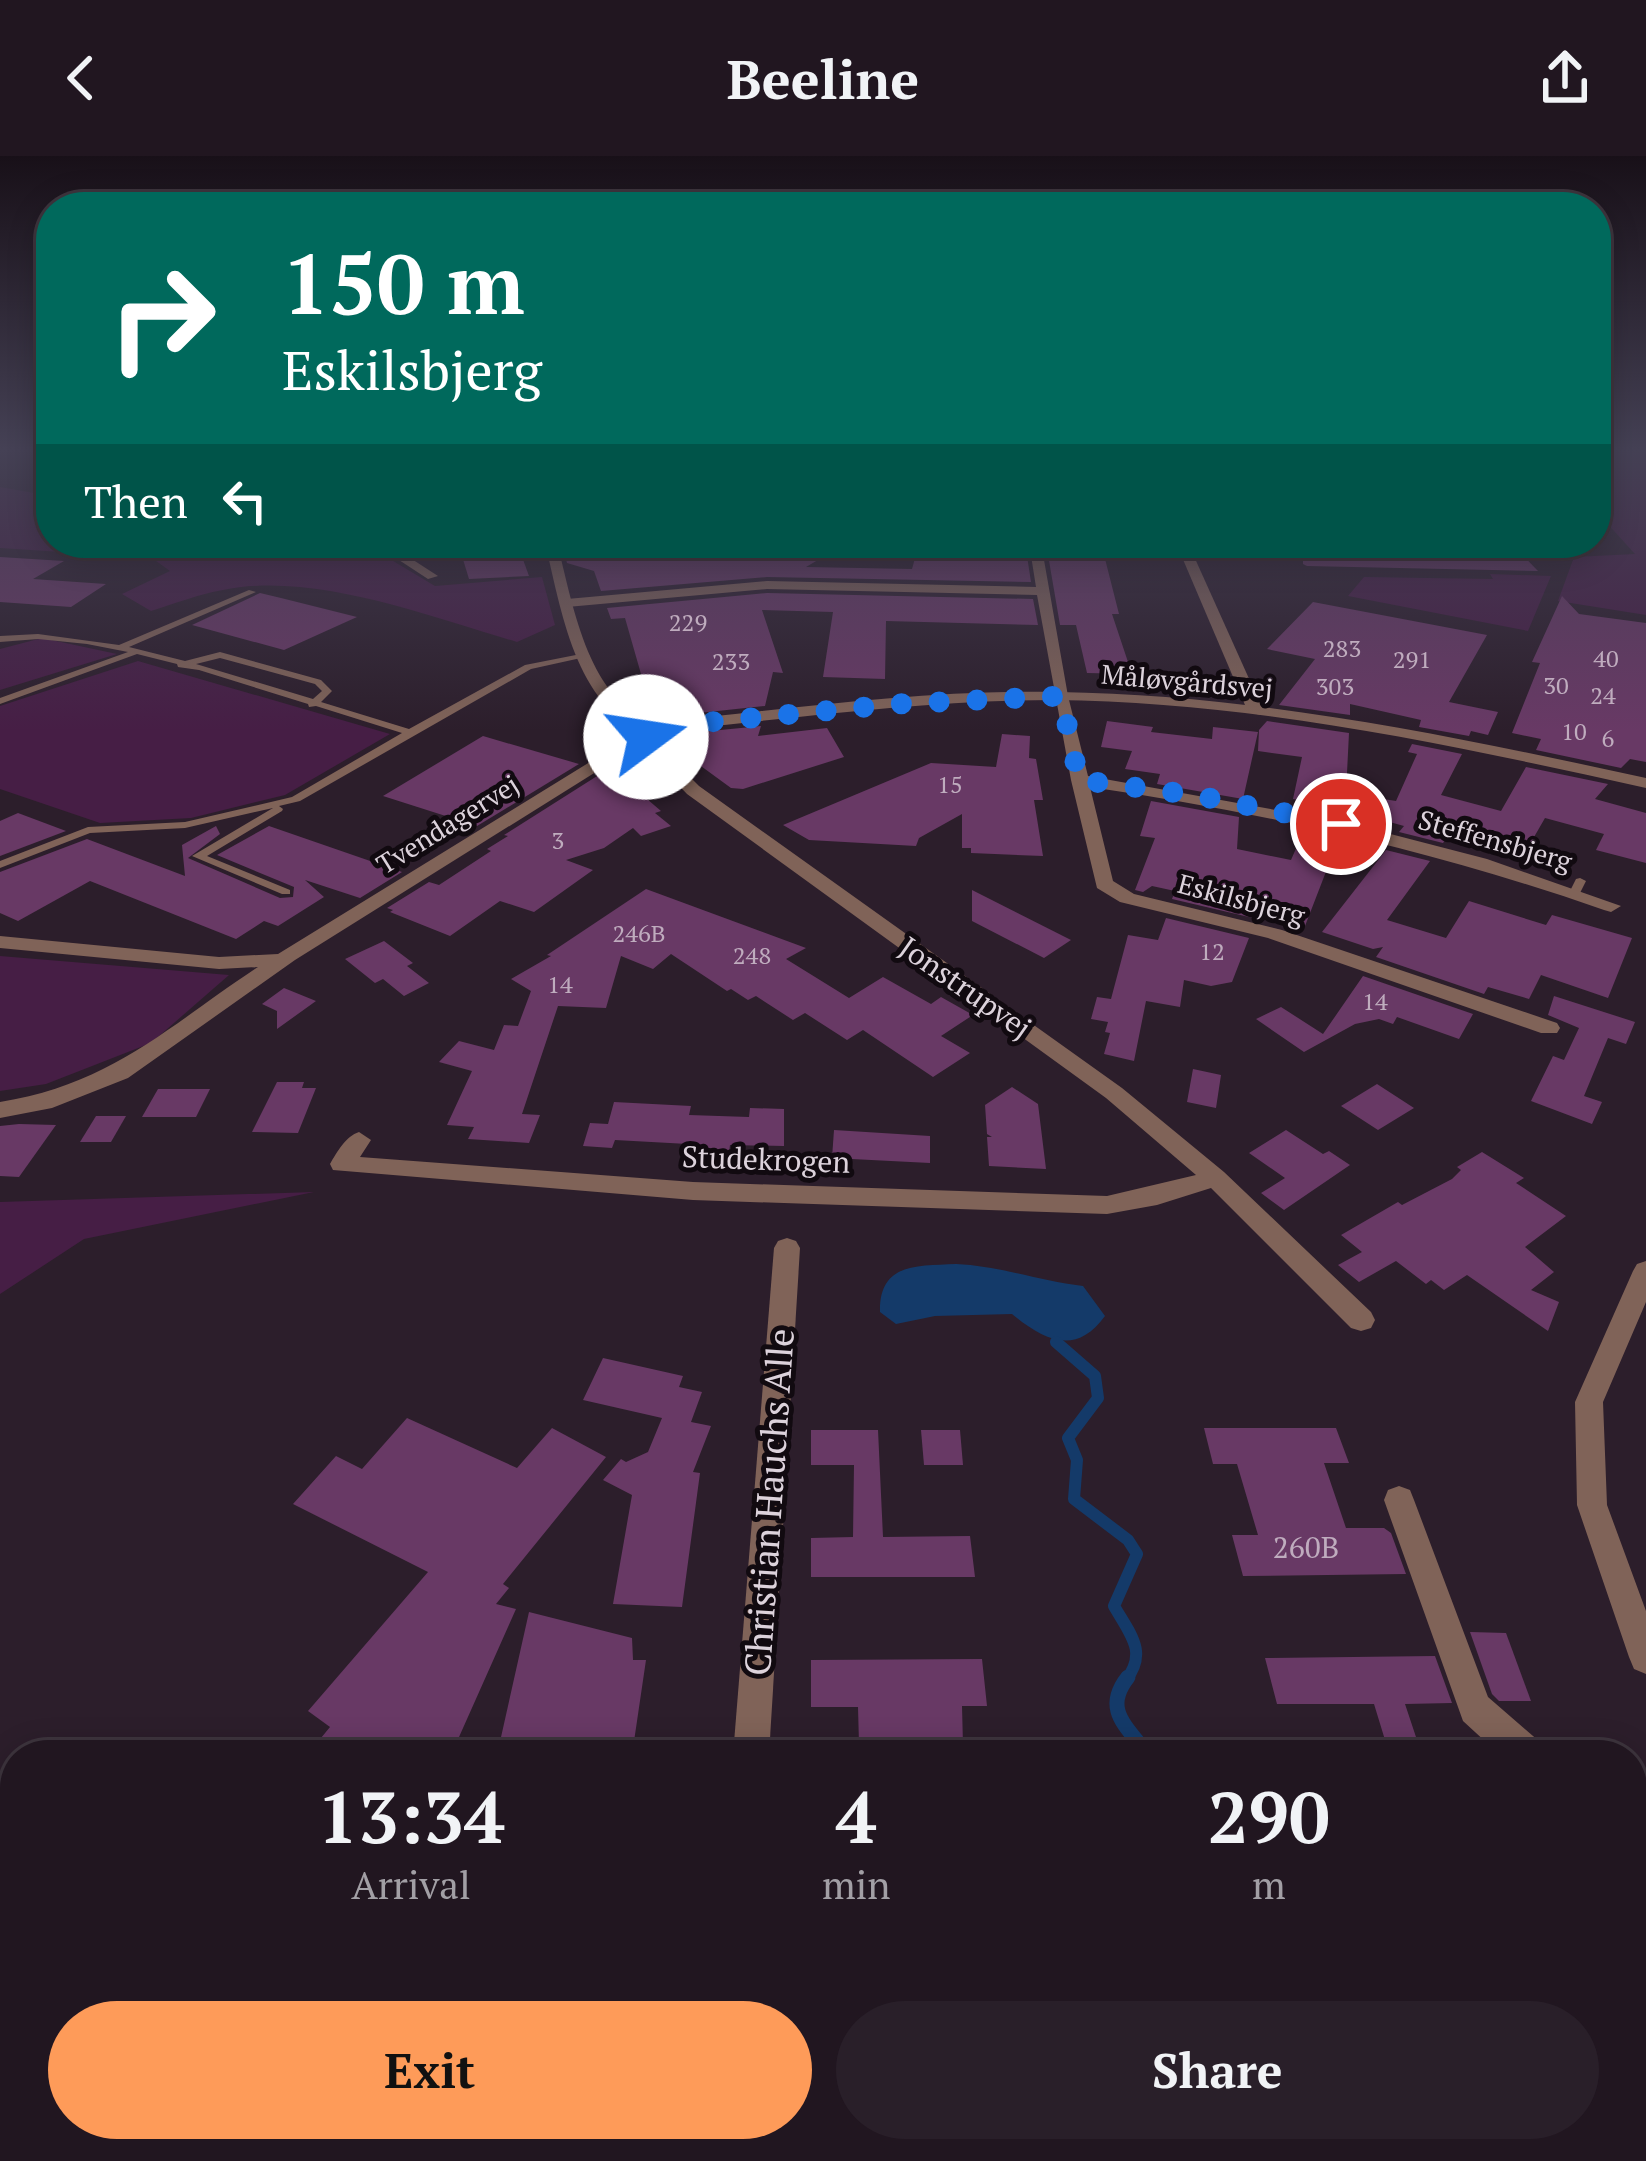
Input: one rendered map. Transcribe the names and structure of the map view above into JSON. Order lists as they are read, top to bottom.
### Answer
{
  "streets": {
    "street": [
      "Måløvgårdsvej",
      "Tvendagervej",
      "Steffensbjerg",
      "Eskilsbjerg",
      "Jonstrupvej",
      "Studekrogen",
      "Christian Hauchs Alle"
    ]
  },
  "crossings": [
    ["Måløvgårdsvej", "Tvendagervej"],
    ["Måløvgårdsvej", "Eskilsbjerg"],
    ["Måløvgårdsvej", "Jonstrupvej"],
    ["Tvendagervej", "Jonstrupvej"],
    ["Steffensbjerg", "Eskilsbjerg"],
    ["Jonstrupvej", "Studekrogen"]
  ],
  "house_numbers": [
    "229",
    "283",
    "40",
    "291",
    "233",
    "30",
    "303",
    "24",
    "10",
    "6",
    "15",
    "3",
    "246B",
    "12",
    "248",
    "14",
    "14",
    "260B"
  ],
  "page": {
    "header": "Beeline",
    "turn": ["150 m", "Eskilsbjerg"],
    "then": "Then",
    "eta": [
      "13:34",
      "Arrival",
      "4",
      "min",
      "290",
      "m"
    ],
    "buttons": ["Exit", "Share"]
  }
}
